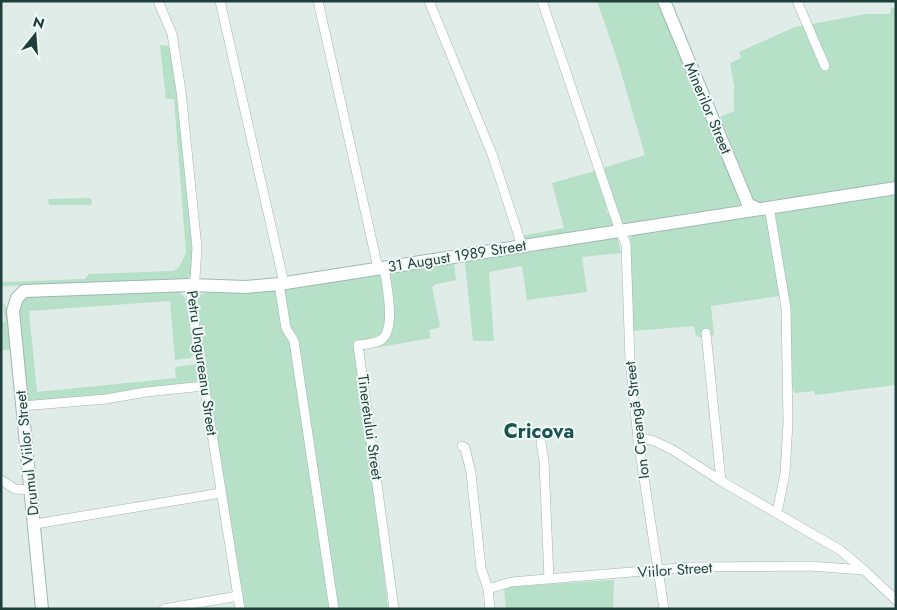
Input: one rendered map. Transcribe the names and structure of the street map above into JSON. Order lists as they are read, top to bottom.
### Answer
{
  "streets": {
    "street": [
      "Minerilor Street",
      "31 August 1989 Street",
      "Petru Ungureanu Street",
      "Ion Creangă Street",
      "Tineretului Street",
      "Drumul Viilor Street",
      "Viilor Street"
    ]
  },
  "crossings": [
    ["Minerilor Street", "31 August 1989 Street"],
    ["31 August 1989 Street", "Petru Ungureanu Street"],
    ["31 August 1989 Street", "Ion Creangă Street"],
    ["31 August 1989 Street", "Tineretului Street"],
    ["31 August 1989 Street", "Drumul Viilor Street"],
    ["Ion Creangă Street", "Viilor Street"]
  ],
  "districts": ["Cricova"],
  "north": "top"
}
